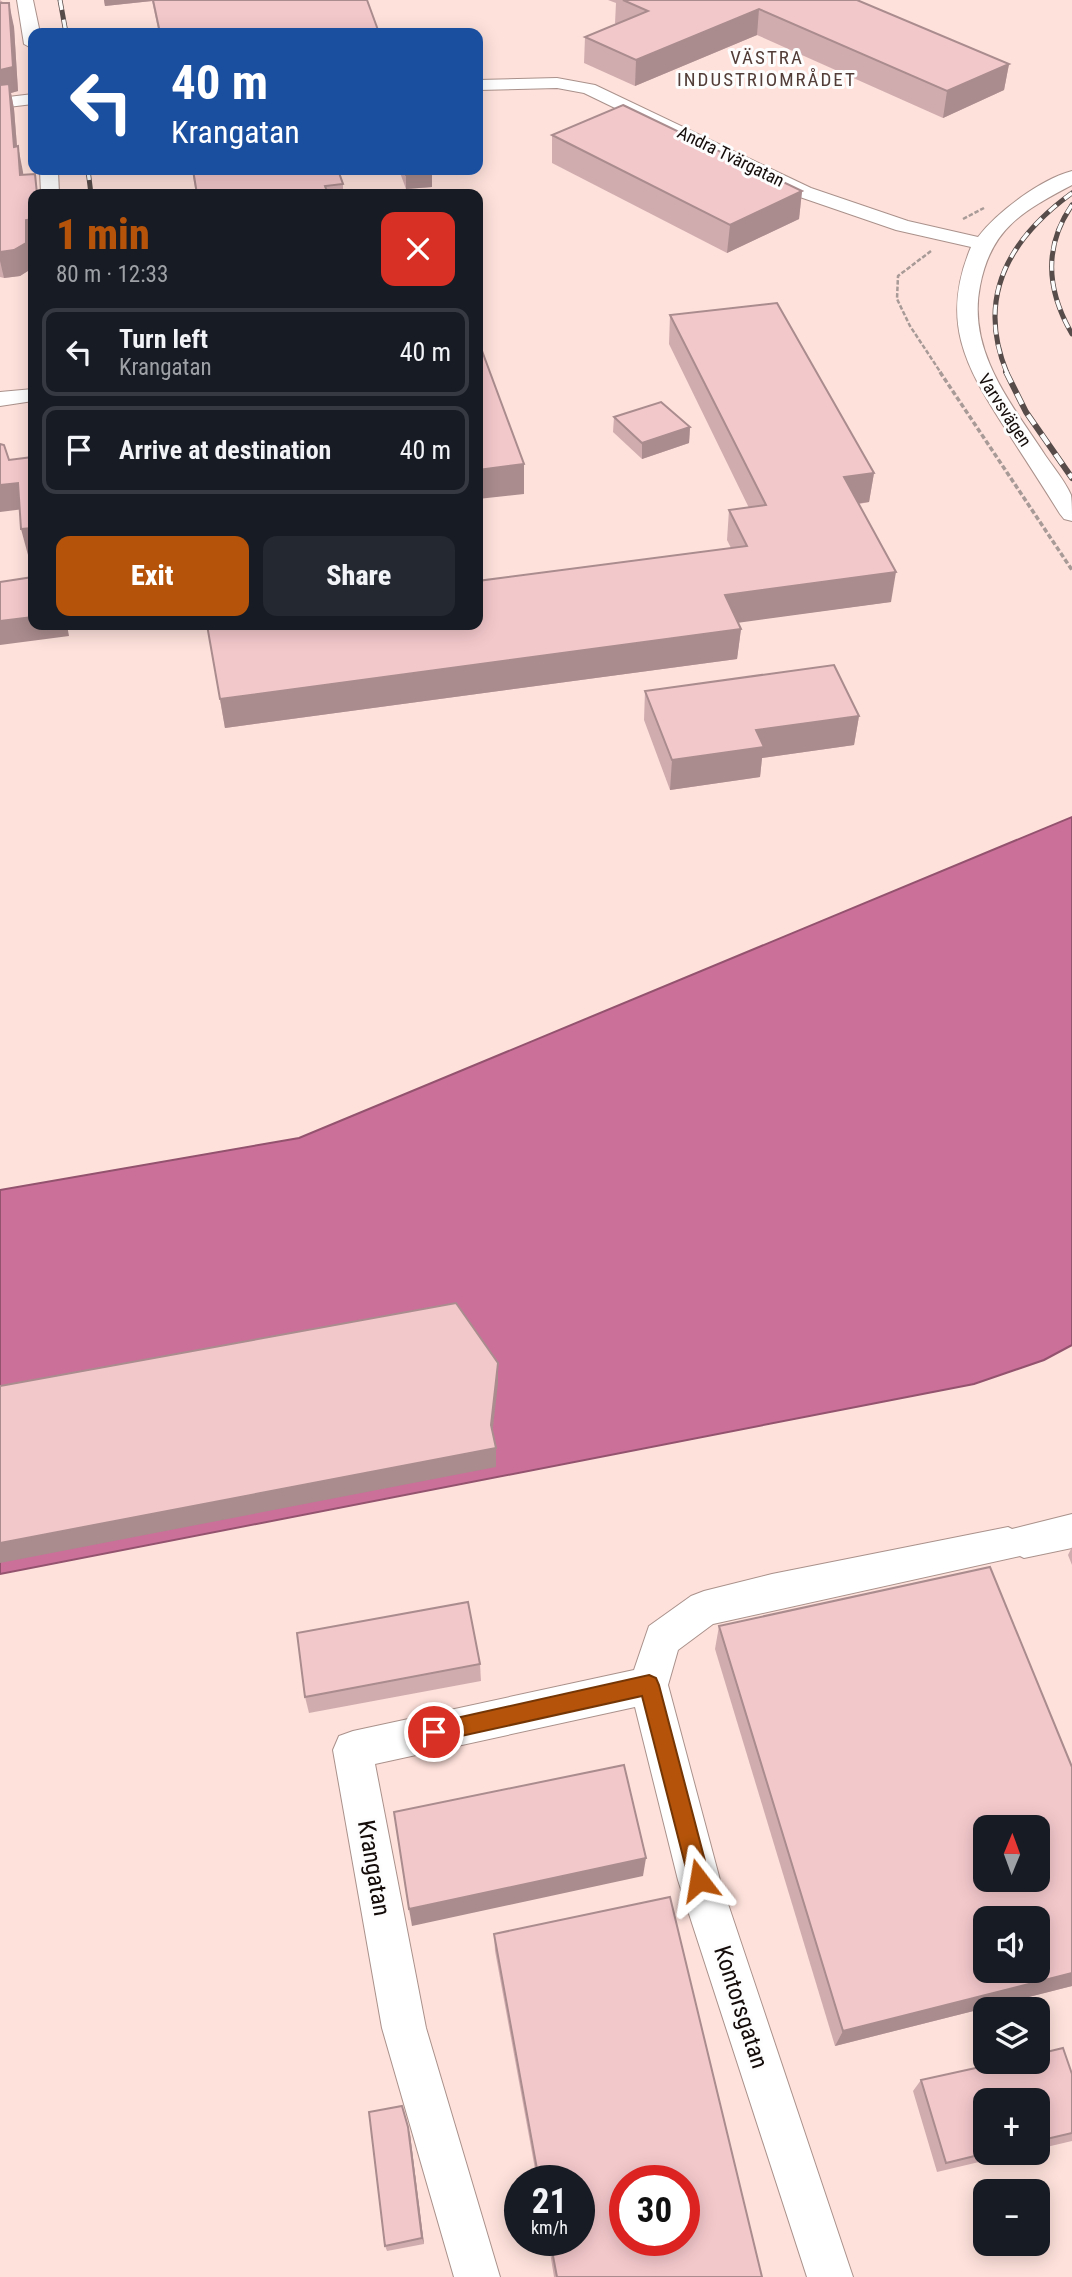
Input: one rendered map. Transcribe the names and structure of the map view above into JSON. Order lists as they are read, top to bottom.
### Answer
{
  "streets": {
    "street": [
      "Andra Tvärgatan",
      "Varvsvägen",
      "Krangatan",
      "Kontorsgatan"
    ]
  },
  "crossings": [
    ["Andra Tvärgatan", "Varvsvägen"],
    ["Krangatan", "Kontorsgatan"]
  ],
  "districts": ["VÄSTRA INDUSTRIOMRÅDET"],
  "north": "top",
  "page": {
    "turn": ["40 m", "Krangatan"],
    "heading": ["1 min", "80 m · 12:33"],
    "list": [
      {
        "name": "Turn left",
        "note": "Krangatan",
        "value": "40 m"
      },
      {
        "name": "Arrive at destination",
        "value": "40 m"
      }
    ],
    "buttons": ["Exit", "Share"],
    "map_buttons": ["+", "−"],
    "speed": "21 km/h",
    "limit": "30"
  }
}
